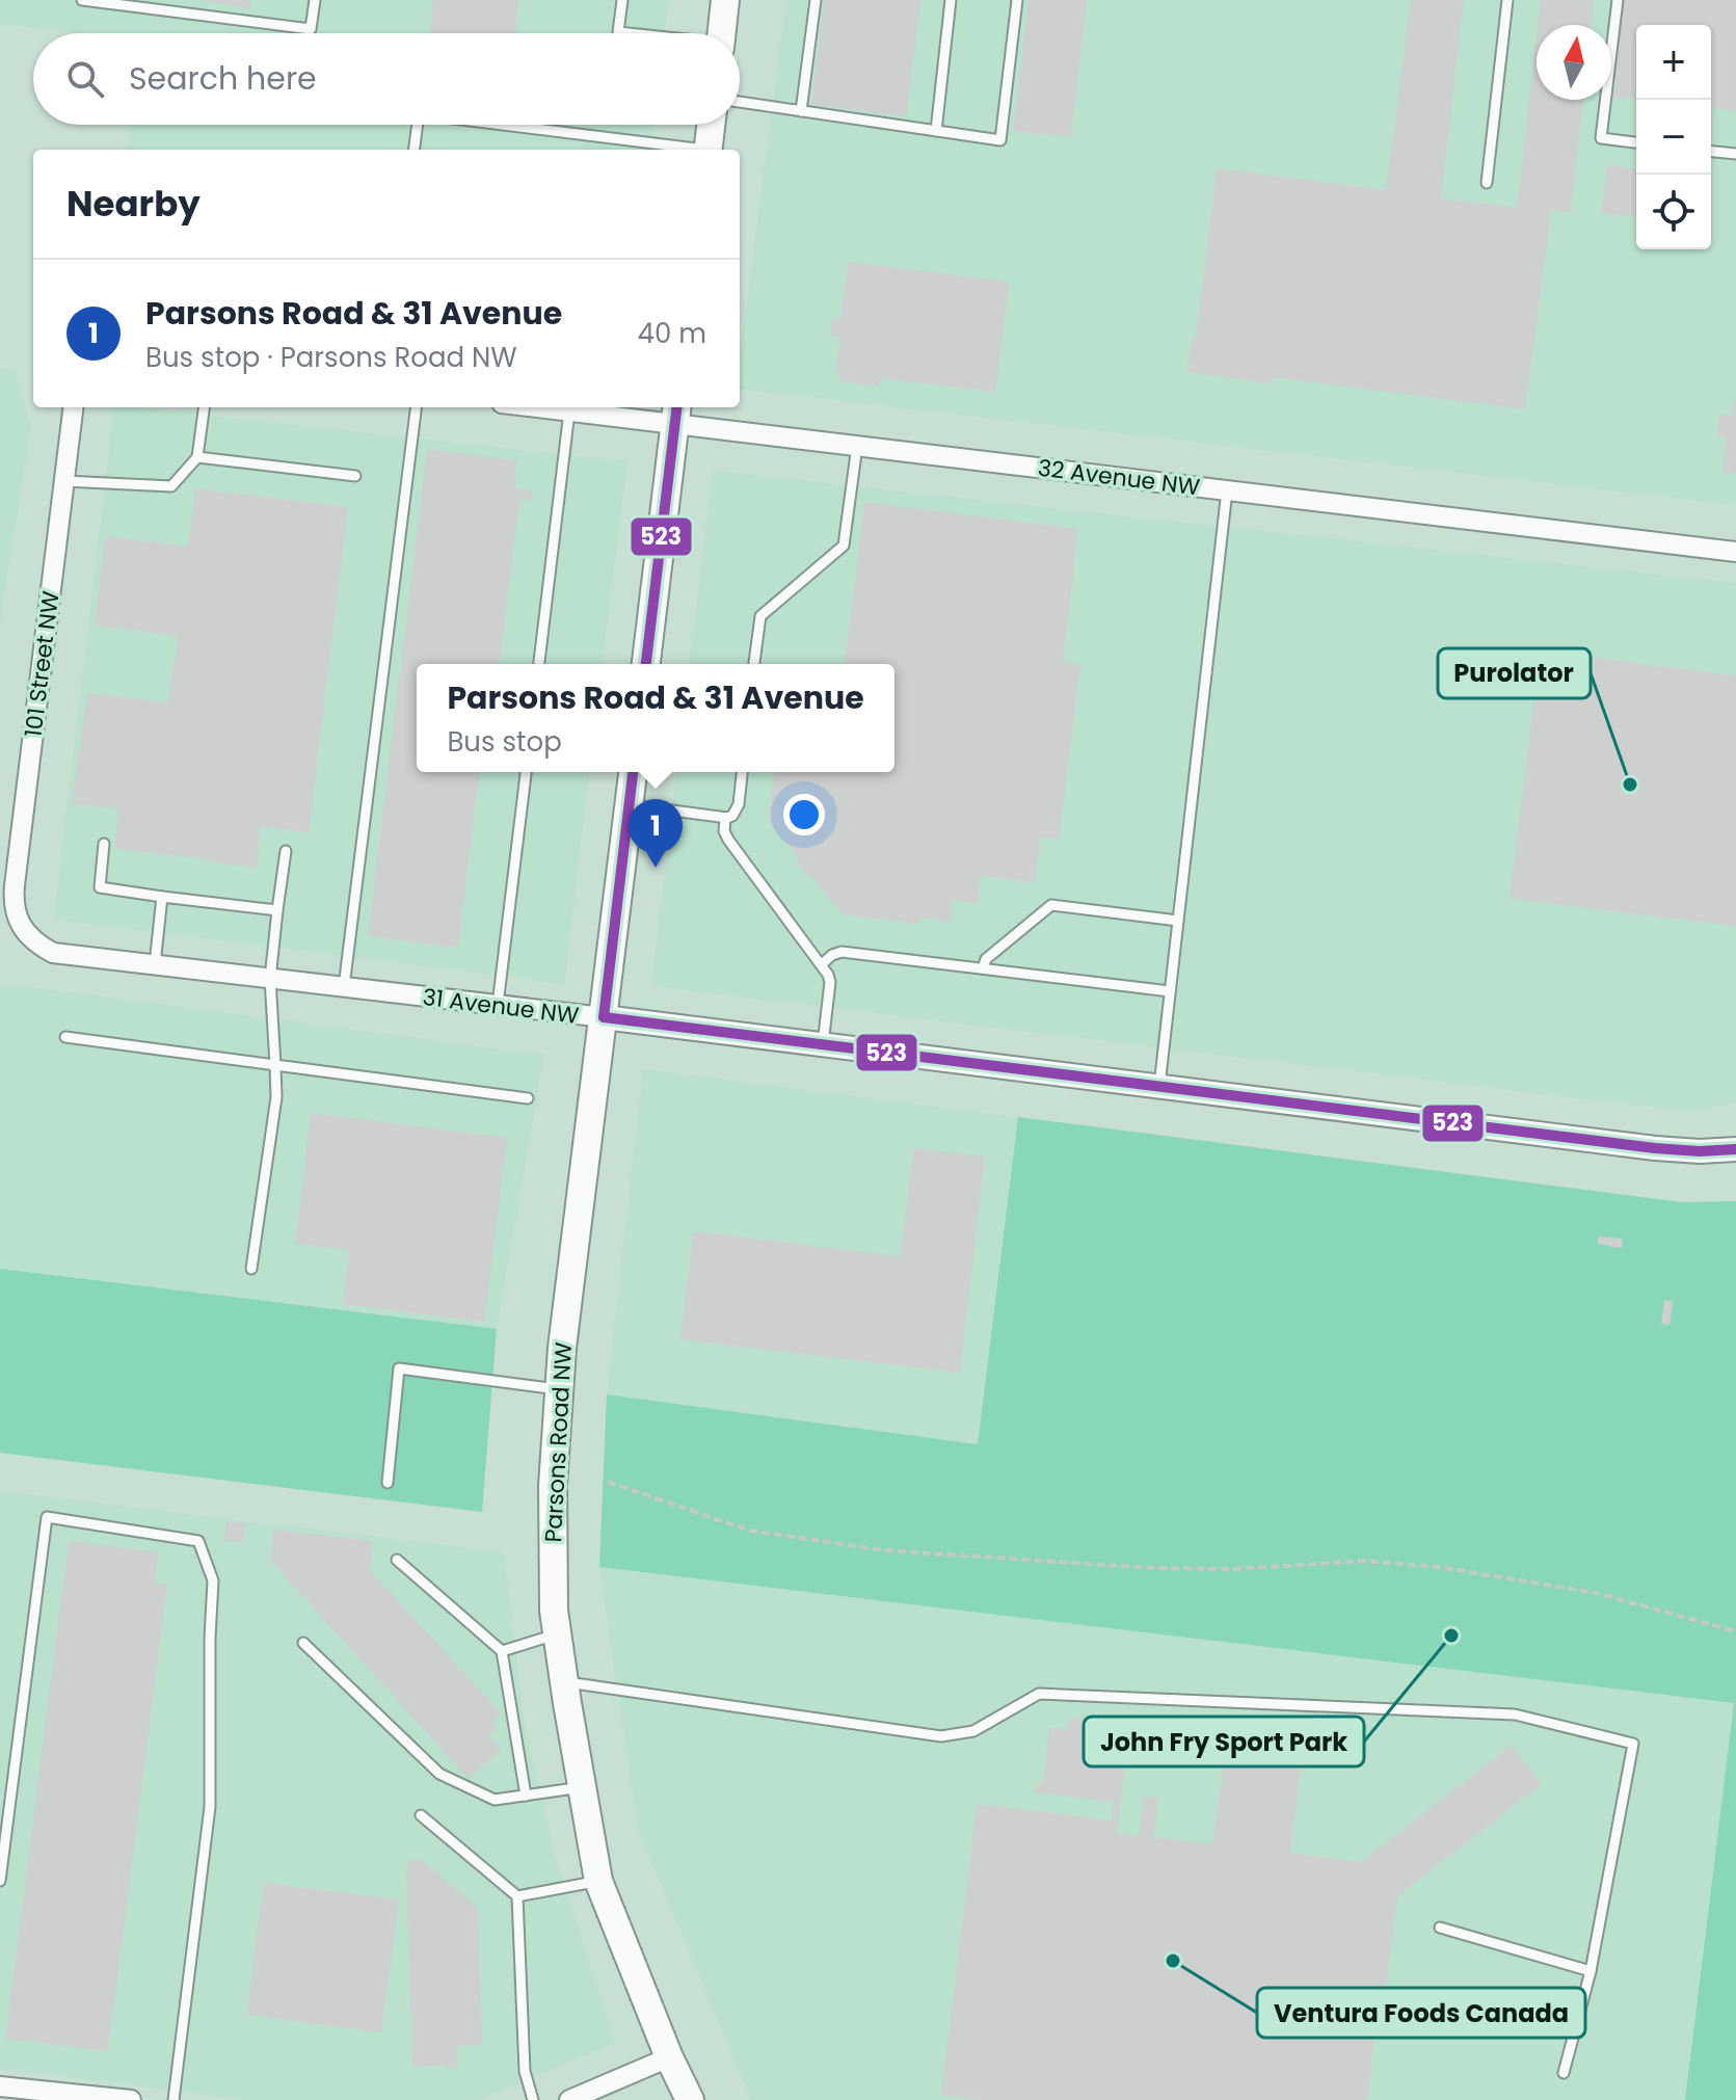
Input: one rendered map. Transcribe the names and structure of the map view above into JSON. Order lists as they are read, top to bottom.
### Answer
{
  "streets": {
    "main road": ["Parsons Road NW"],
    "street": ["32 Avenue NW", "101 Street NW", "31 Avenue NW"]
  },
  "crossings": [
    ["101 Street NW", "31 Avenue NW"],
    ["31 Avenue NW", "Parsons Road NW"]
  ],
  "places": ["Purolator", "John Fry Sport Park", "Ventura Foods Canada"],
  "lines": ["transit line 523"],
  "north": "top",
  "page": {
    "map_buttons": ["+", "−"],
    "search": "Search here",
    "heading": "Nearby",
    "list": [
      {
        "mark": "1",
        "name": "Parsons Road & 31 Avenue",
        "note": "Bus stop · Parsons Road NW",
        "value": "40 m"
      }
    ],
    "popup": ["Parsons Road & 31 Avenue", "Bus stop"],
    "pins": "1"
  }
}
